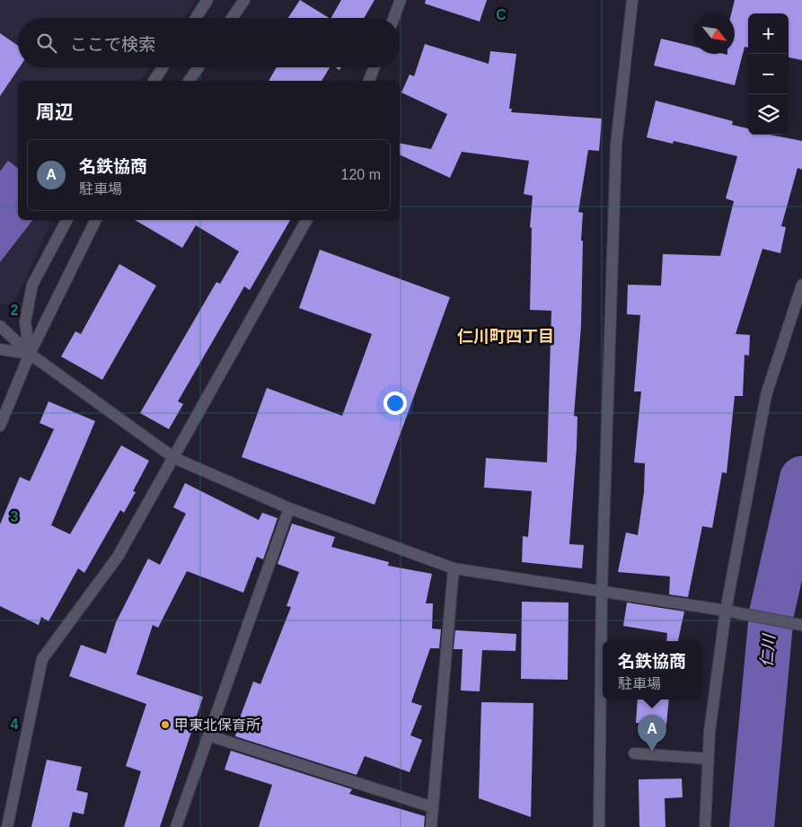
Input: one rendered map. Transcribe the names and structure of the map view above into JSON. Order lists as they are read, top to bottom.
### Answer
{
  "districts": ["仁川町四丁目"],
  "water": ["仁川"],
  "places": ["甲東北保育所"],
  "north": "bottom right",
  "page": {
    "map_buttons": ["+", "−"],
    "search": "ここで検索",
    "heading": "周辺",
    "list": [
      {
        "mark": "A",
        "name": "名鉄協商",
        "note": "駐車場",
        "value": "120 m"
      }
    ],
    "popup": ["名鉄協商", "駐車場"],
    "pins": "A"
  },
  "grid": {
    "columns": ["C"],
    "rows": ["2", "3", "4"]
  }
}
